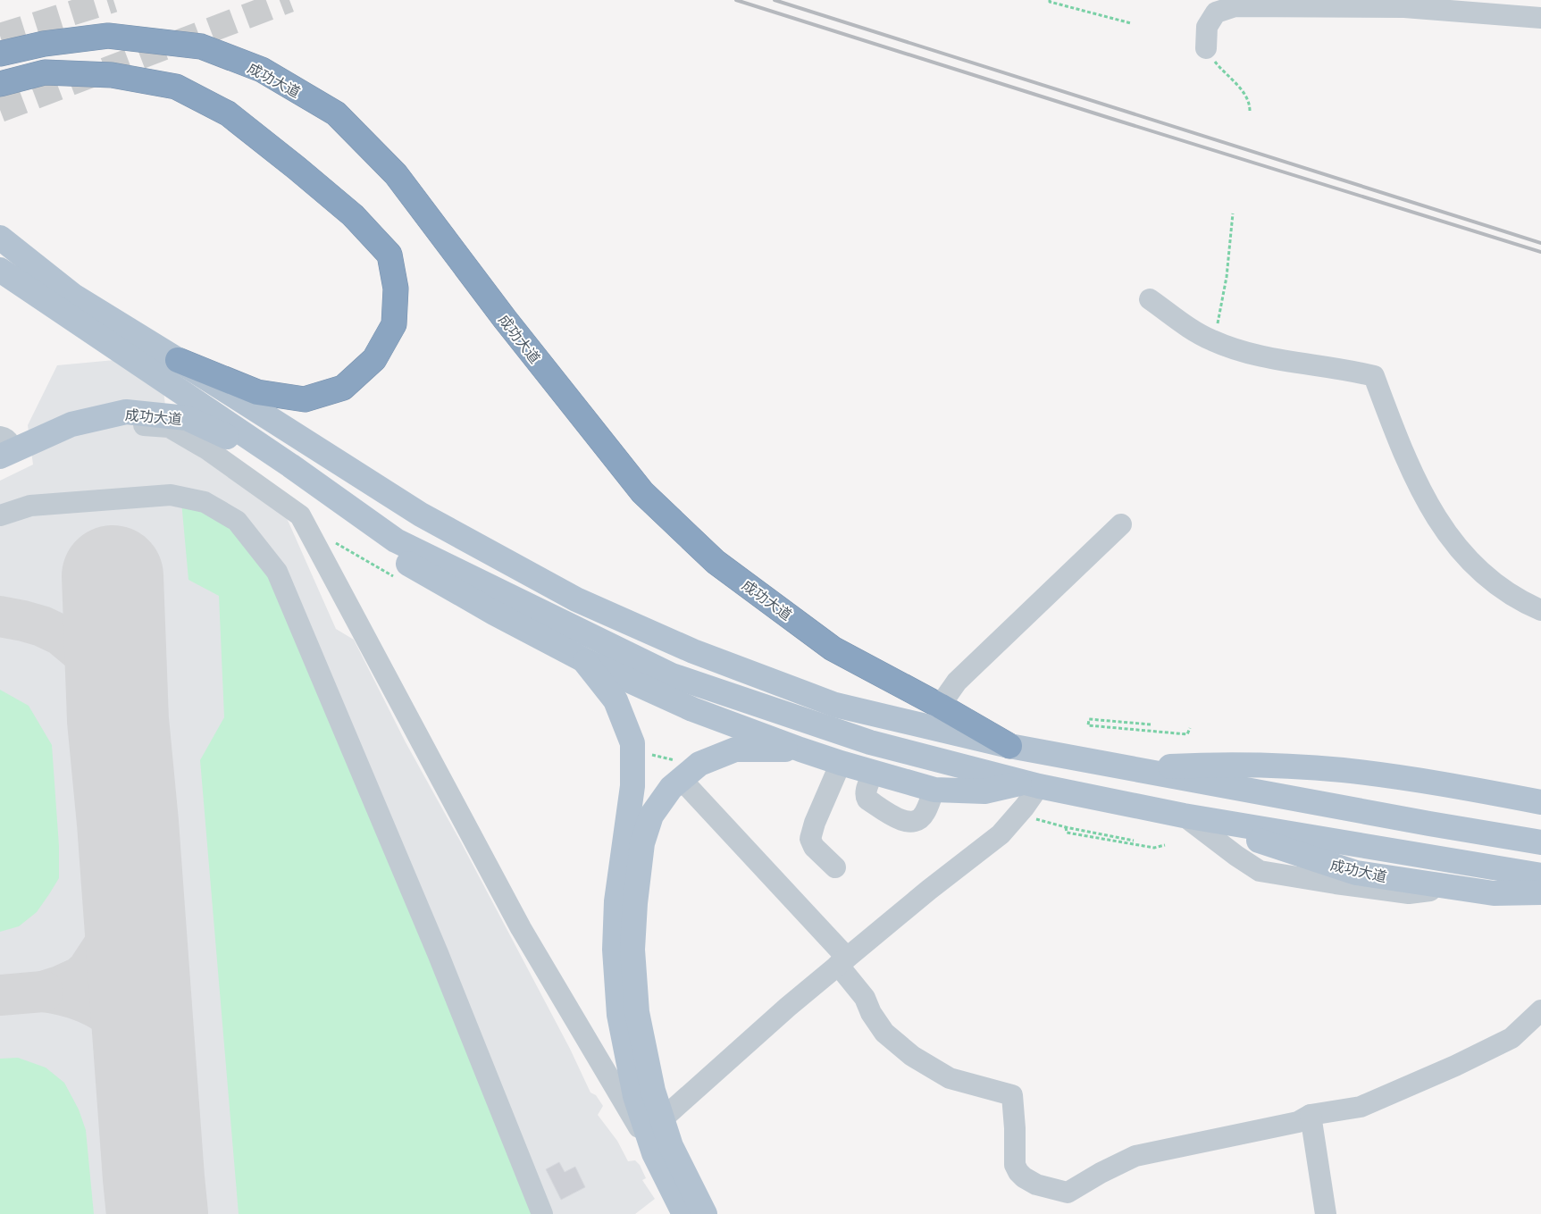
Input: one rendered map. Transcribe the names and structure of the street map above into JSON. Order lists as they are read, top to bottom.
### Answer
{
  "streets": {
    "highway": ["成功大道"]
  }
}
